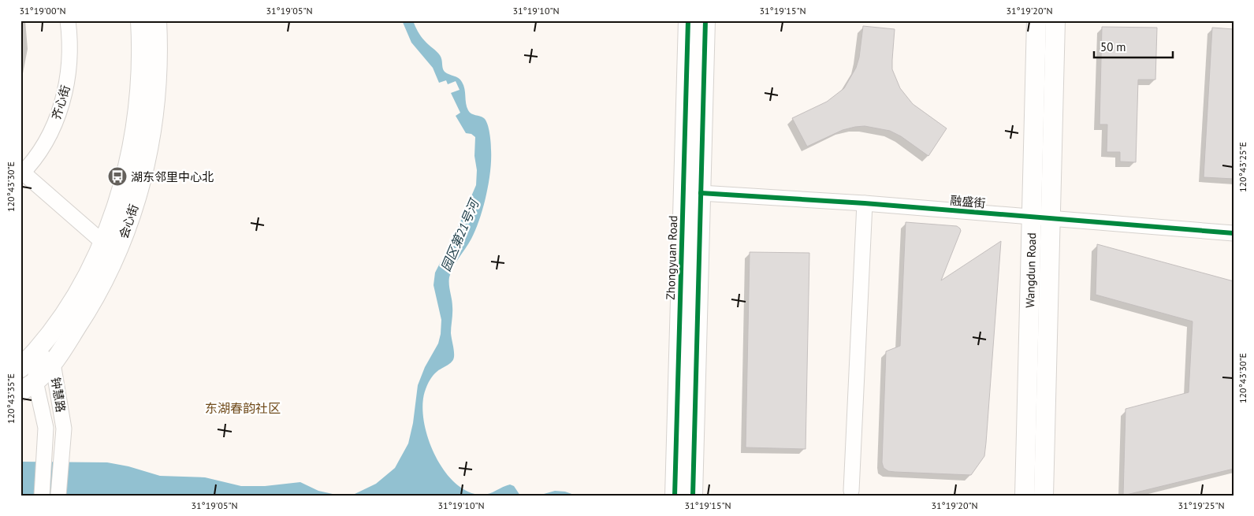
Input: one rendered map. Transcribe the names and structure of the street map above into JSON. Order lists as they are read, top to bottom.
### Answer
{
  "streets": {
    "main road": ["会心街", "Zhongyuan Road", "Wangdun Road"],
    "street": ["齐心街", "融盛街", "钟慧路"]
  },
  "crossings": [
    ["融盛街", "Zhongyuan Road"],
    ["融盛街", "Wangdun Road"],
    ["会心街", "钟慧路"]
  ],
  "districts": ["东湖春韵社区"],
  "water": ["园区第21号河"],
  "places": {
    "bus stop": ["湖东邻里中心北"]
  },
  "scale_bar": "50 m",
  "coordinates": [
    "31°19'00\"N",
    "31°19'05\"N",
    "31°19'10\"N",
    "31°19'15\"N",
    "31°19'20\"N",
    "120°43'25\"E",
    "120°43'30\"E",
    "120°43'35\"E",
    "31°19'25\"N"
  ]
}
